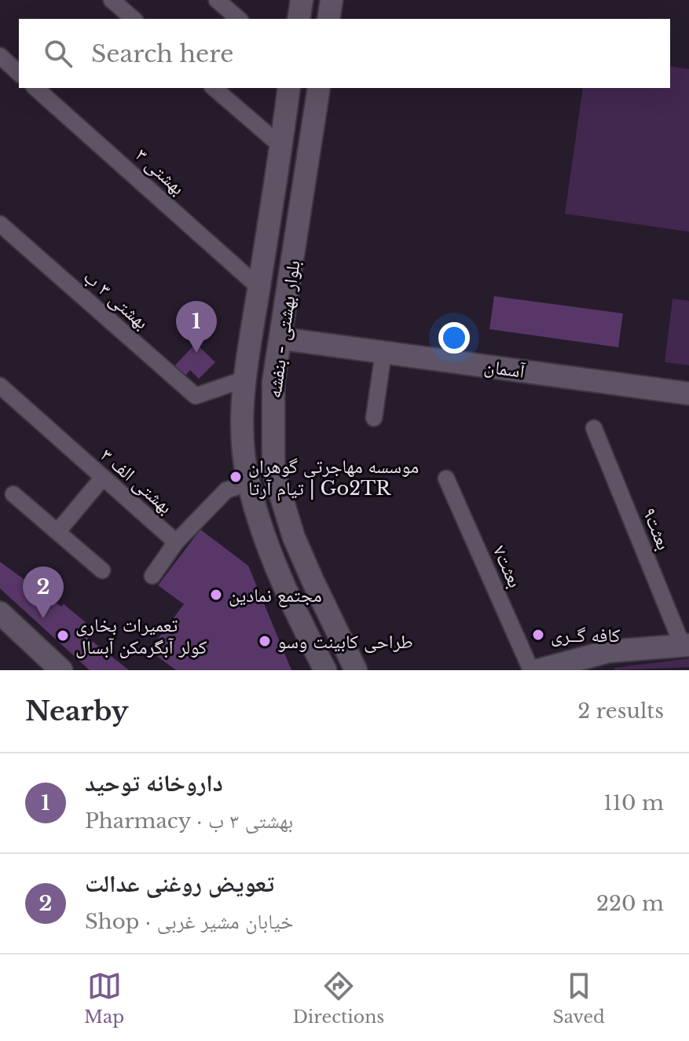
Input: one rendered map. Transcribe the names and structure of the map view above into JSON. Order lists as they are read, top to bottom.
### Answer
{
  "streets": {
    "main road": ["بلوار بهشتی - بنفشه", "آسمان"],
    "street": [
      "بهشتی ۳",
      "بهشتی ۳ ب",
      "بهشتی الف ۳",
      "بعثت۹",
      "بعثت۷"
    ]
  },
  "crossings": [
    ["بهشتی ۳", "بلوار بهشتی - بنفشه"],
    ["بهشتی ۳ ب", "بلوار بهشتی - بنفشه"],
    ["بلوار بهشتی - بنفشه", "آسمان"],
    ["بلوار بهشتی - بنفشه", "بهشتی الف ۳"]
  ],
  "places": [
    "موسسه مهاجرتی گوهران تیام آرتا | Go2TR",
    "مجتمع نمادین",
    "کافه گــری",
    "تعمیرات بخاری کولر آبگرمکن آبسال",
    "طراحی کابینت وسو"
  ],
  "page": {
    "search": "Search here",
    "pins": ["1", "2"],
    "heading": ["Nearby", "2 results"],
    "list": [
      {
        "mark": "1",
        "name": "داروخانه توحید",
        "note": "Pharmacy · بهشتی ۳ ب",
        "value": "110 m"
      },
      {
        "mark": "2",
        "name": "تعویض روغنی عدالت",
        "note": "Shop · خیابان مشیر غربی",
        "value": "220 m"
      }
    ],
    "nav": ["Map", "Directions", "Saved"]
  }
}
